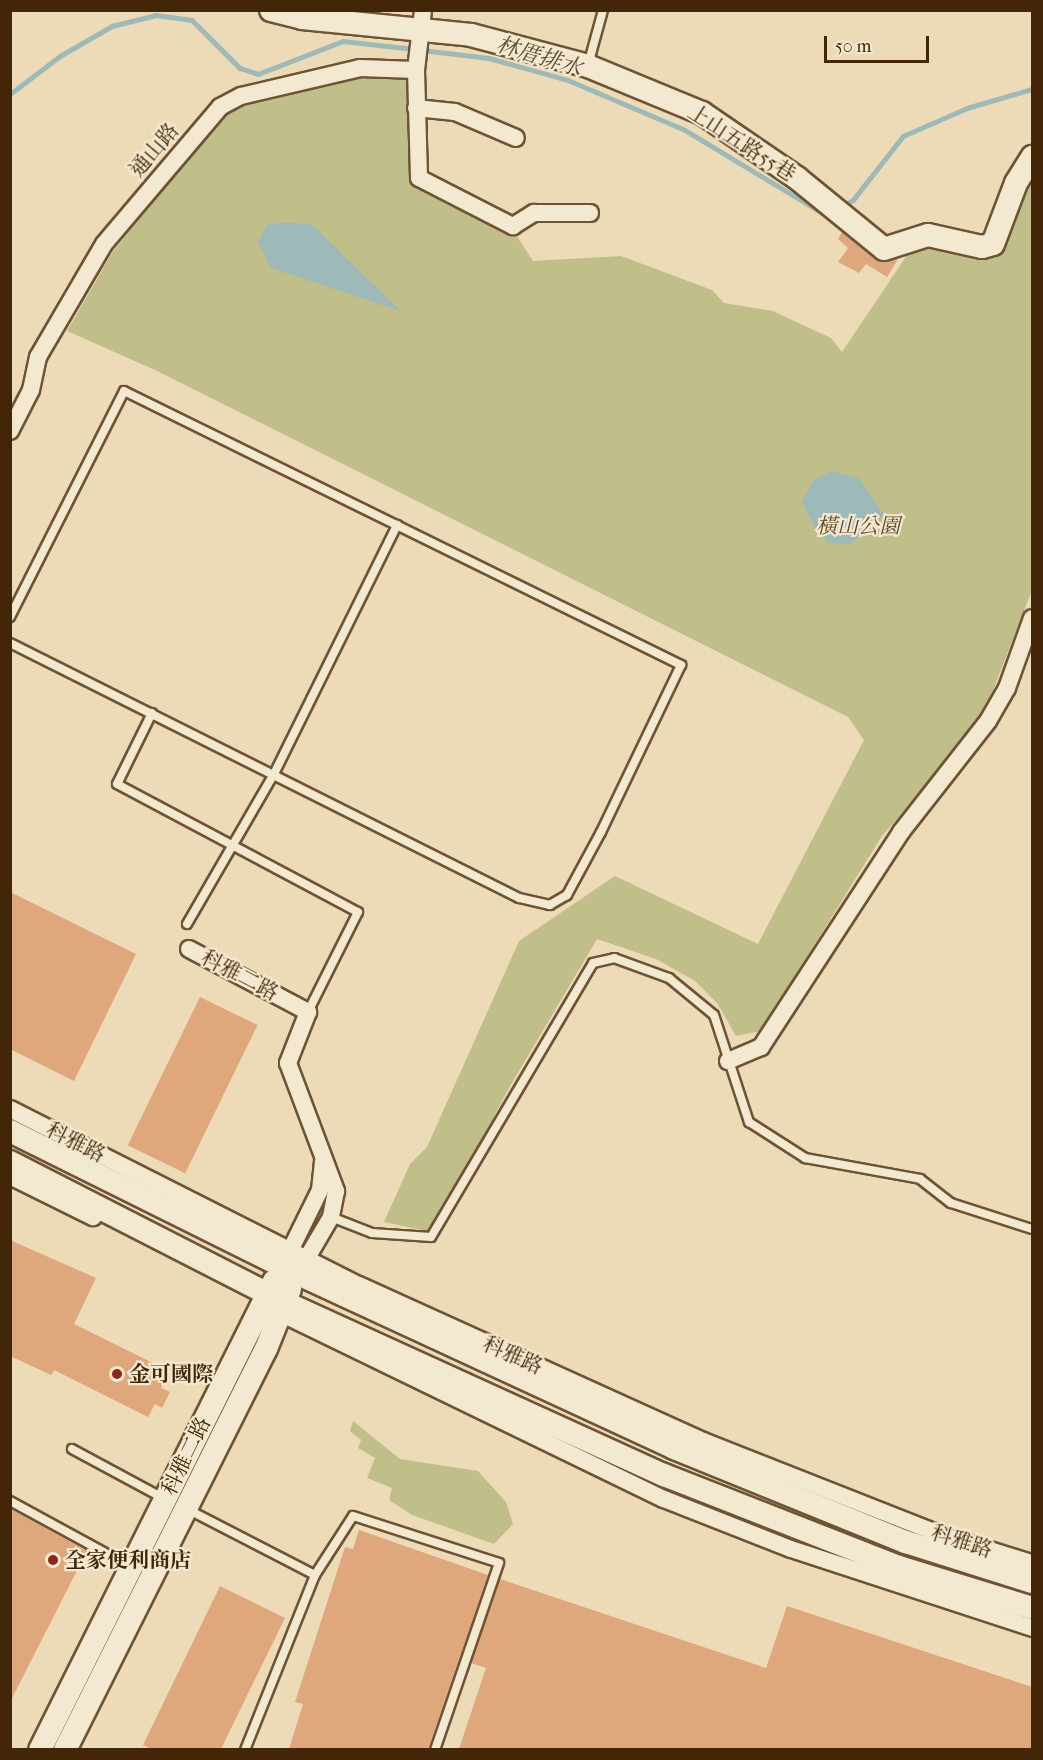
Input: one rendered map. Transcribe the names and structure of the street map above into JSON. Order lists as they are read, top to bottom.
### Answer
{
  "streets": {
    "street": [
      "上山五路55巷",
      "通山路",
      "科雅二路",
      "科雅路"
    ]
  },
  "crossings": [
    ["科雅二路", "科雅路"]
  ],
  "water": ["林厝排水"],
  "parks": ["橫山公園"],
  "places": ["金可國際", "全家便利商店"],
  "scale_bar": "50 m"
}
